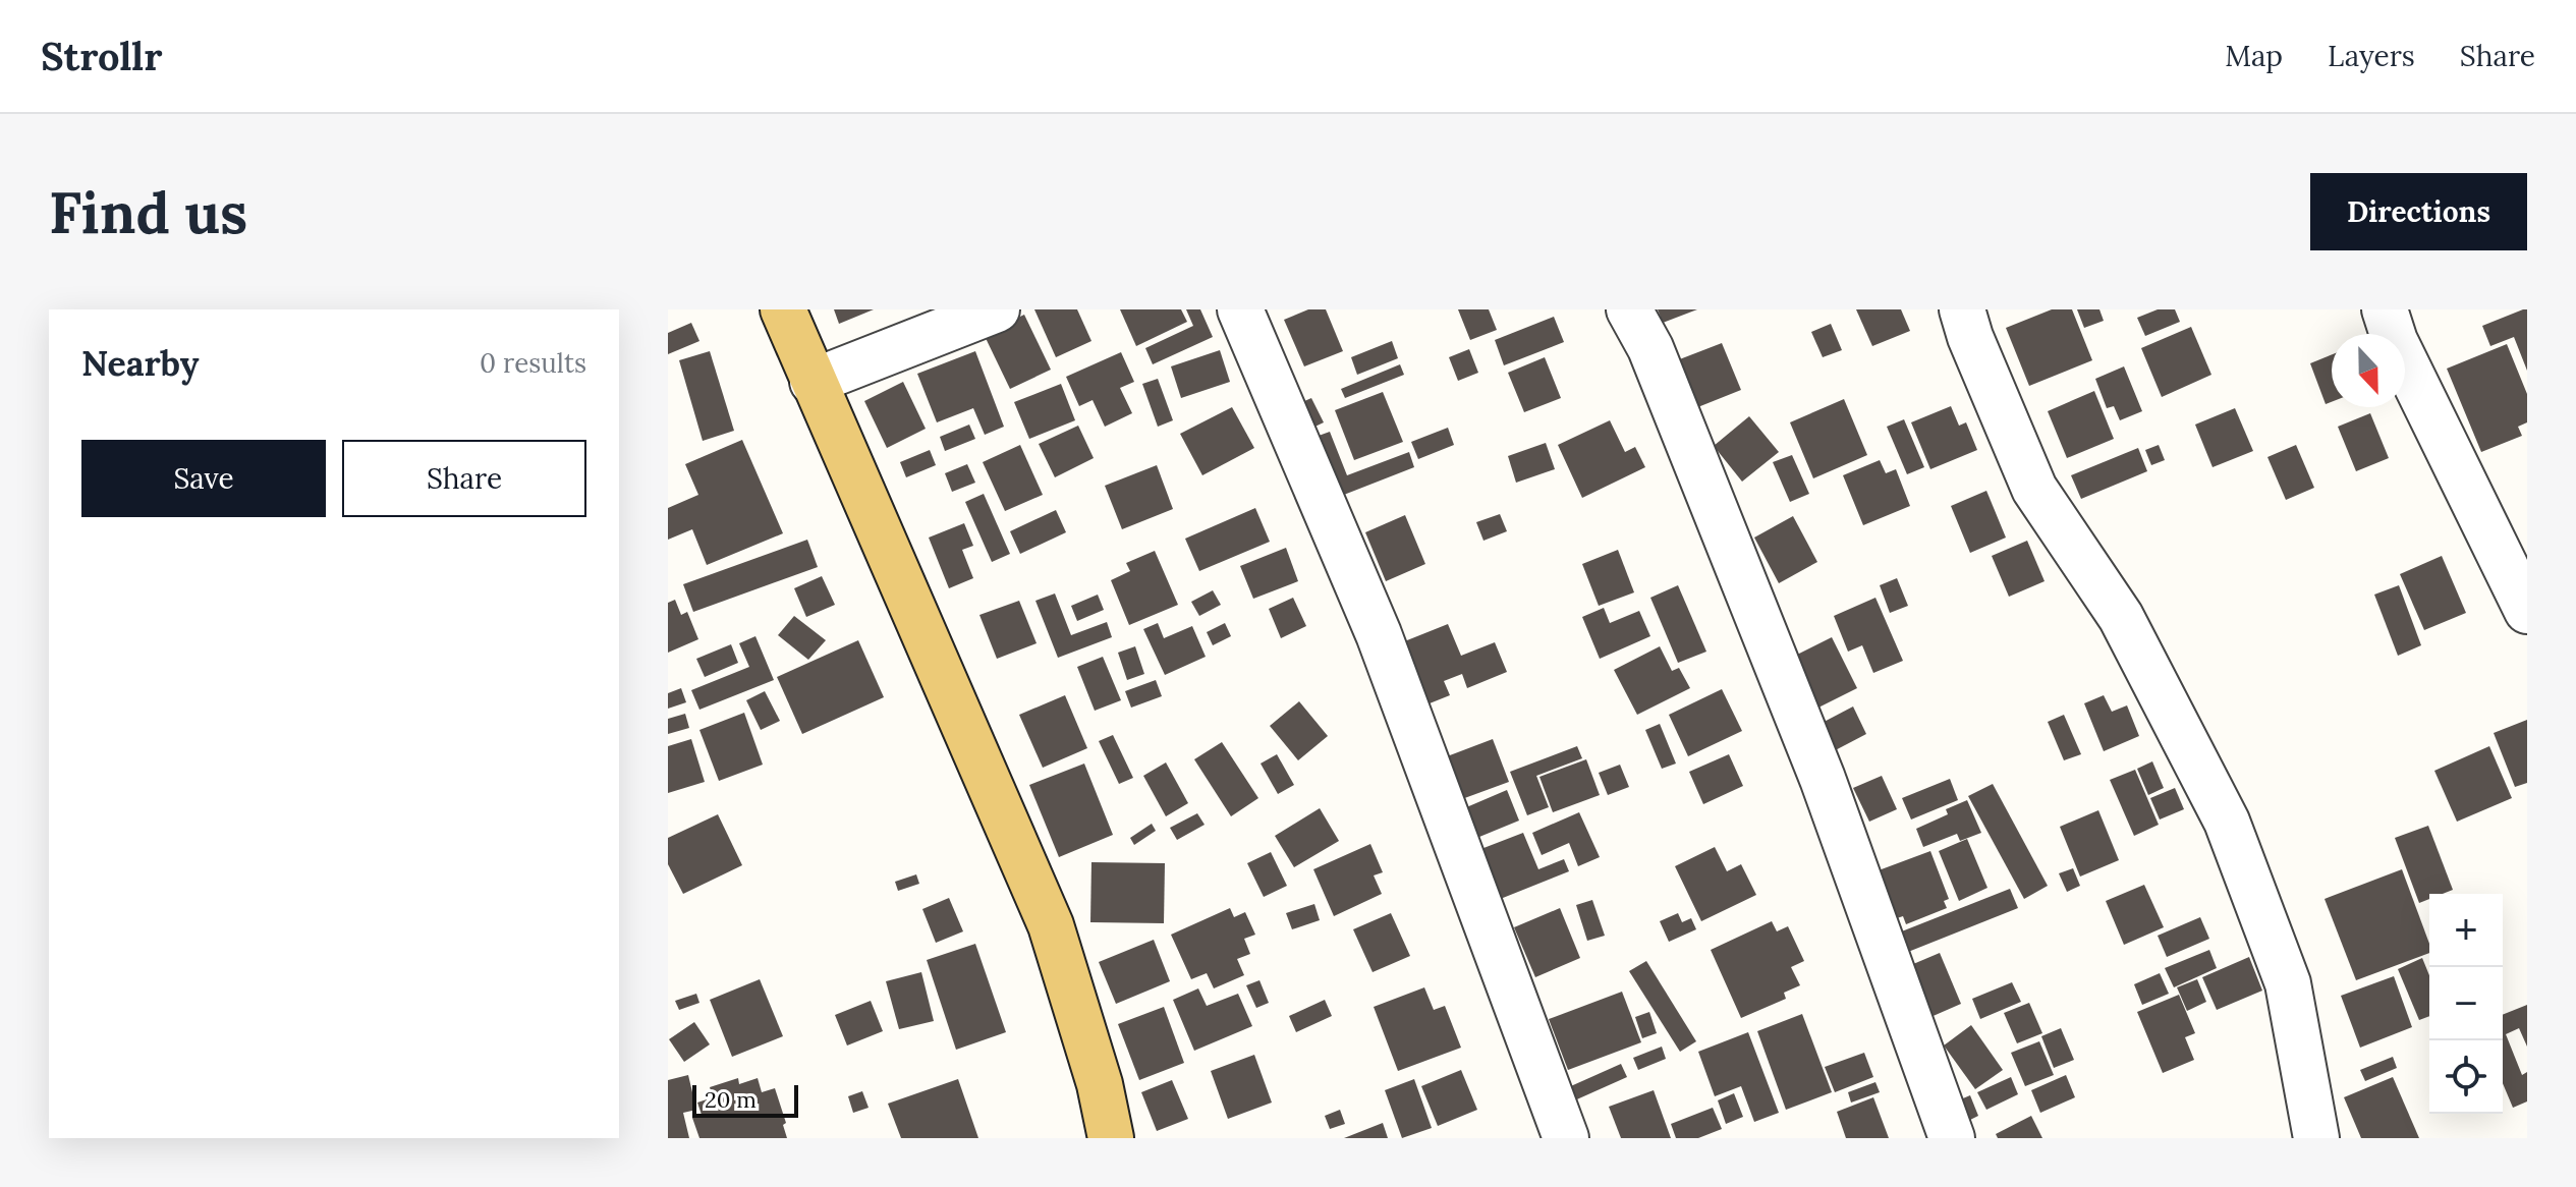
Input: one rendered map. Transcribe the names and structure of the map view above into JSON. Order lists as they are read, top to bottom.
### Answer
{
  "scale_bar": "20 m",
  "north": "bottom",
  "page": {
    "header": "Strollr",
    "nav": ["Map", "Layers", "Share"],
    "buttons": [
      "Directions",
      ["Save", "Share"]
    ],
    "title": "Find us",
    "heading": ["Nearby", "0 results"],
    "map_buttons": ["+", "−"],
    "scale": "20 m"
  }
}
